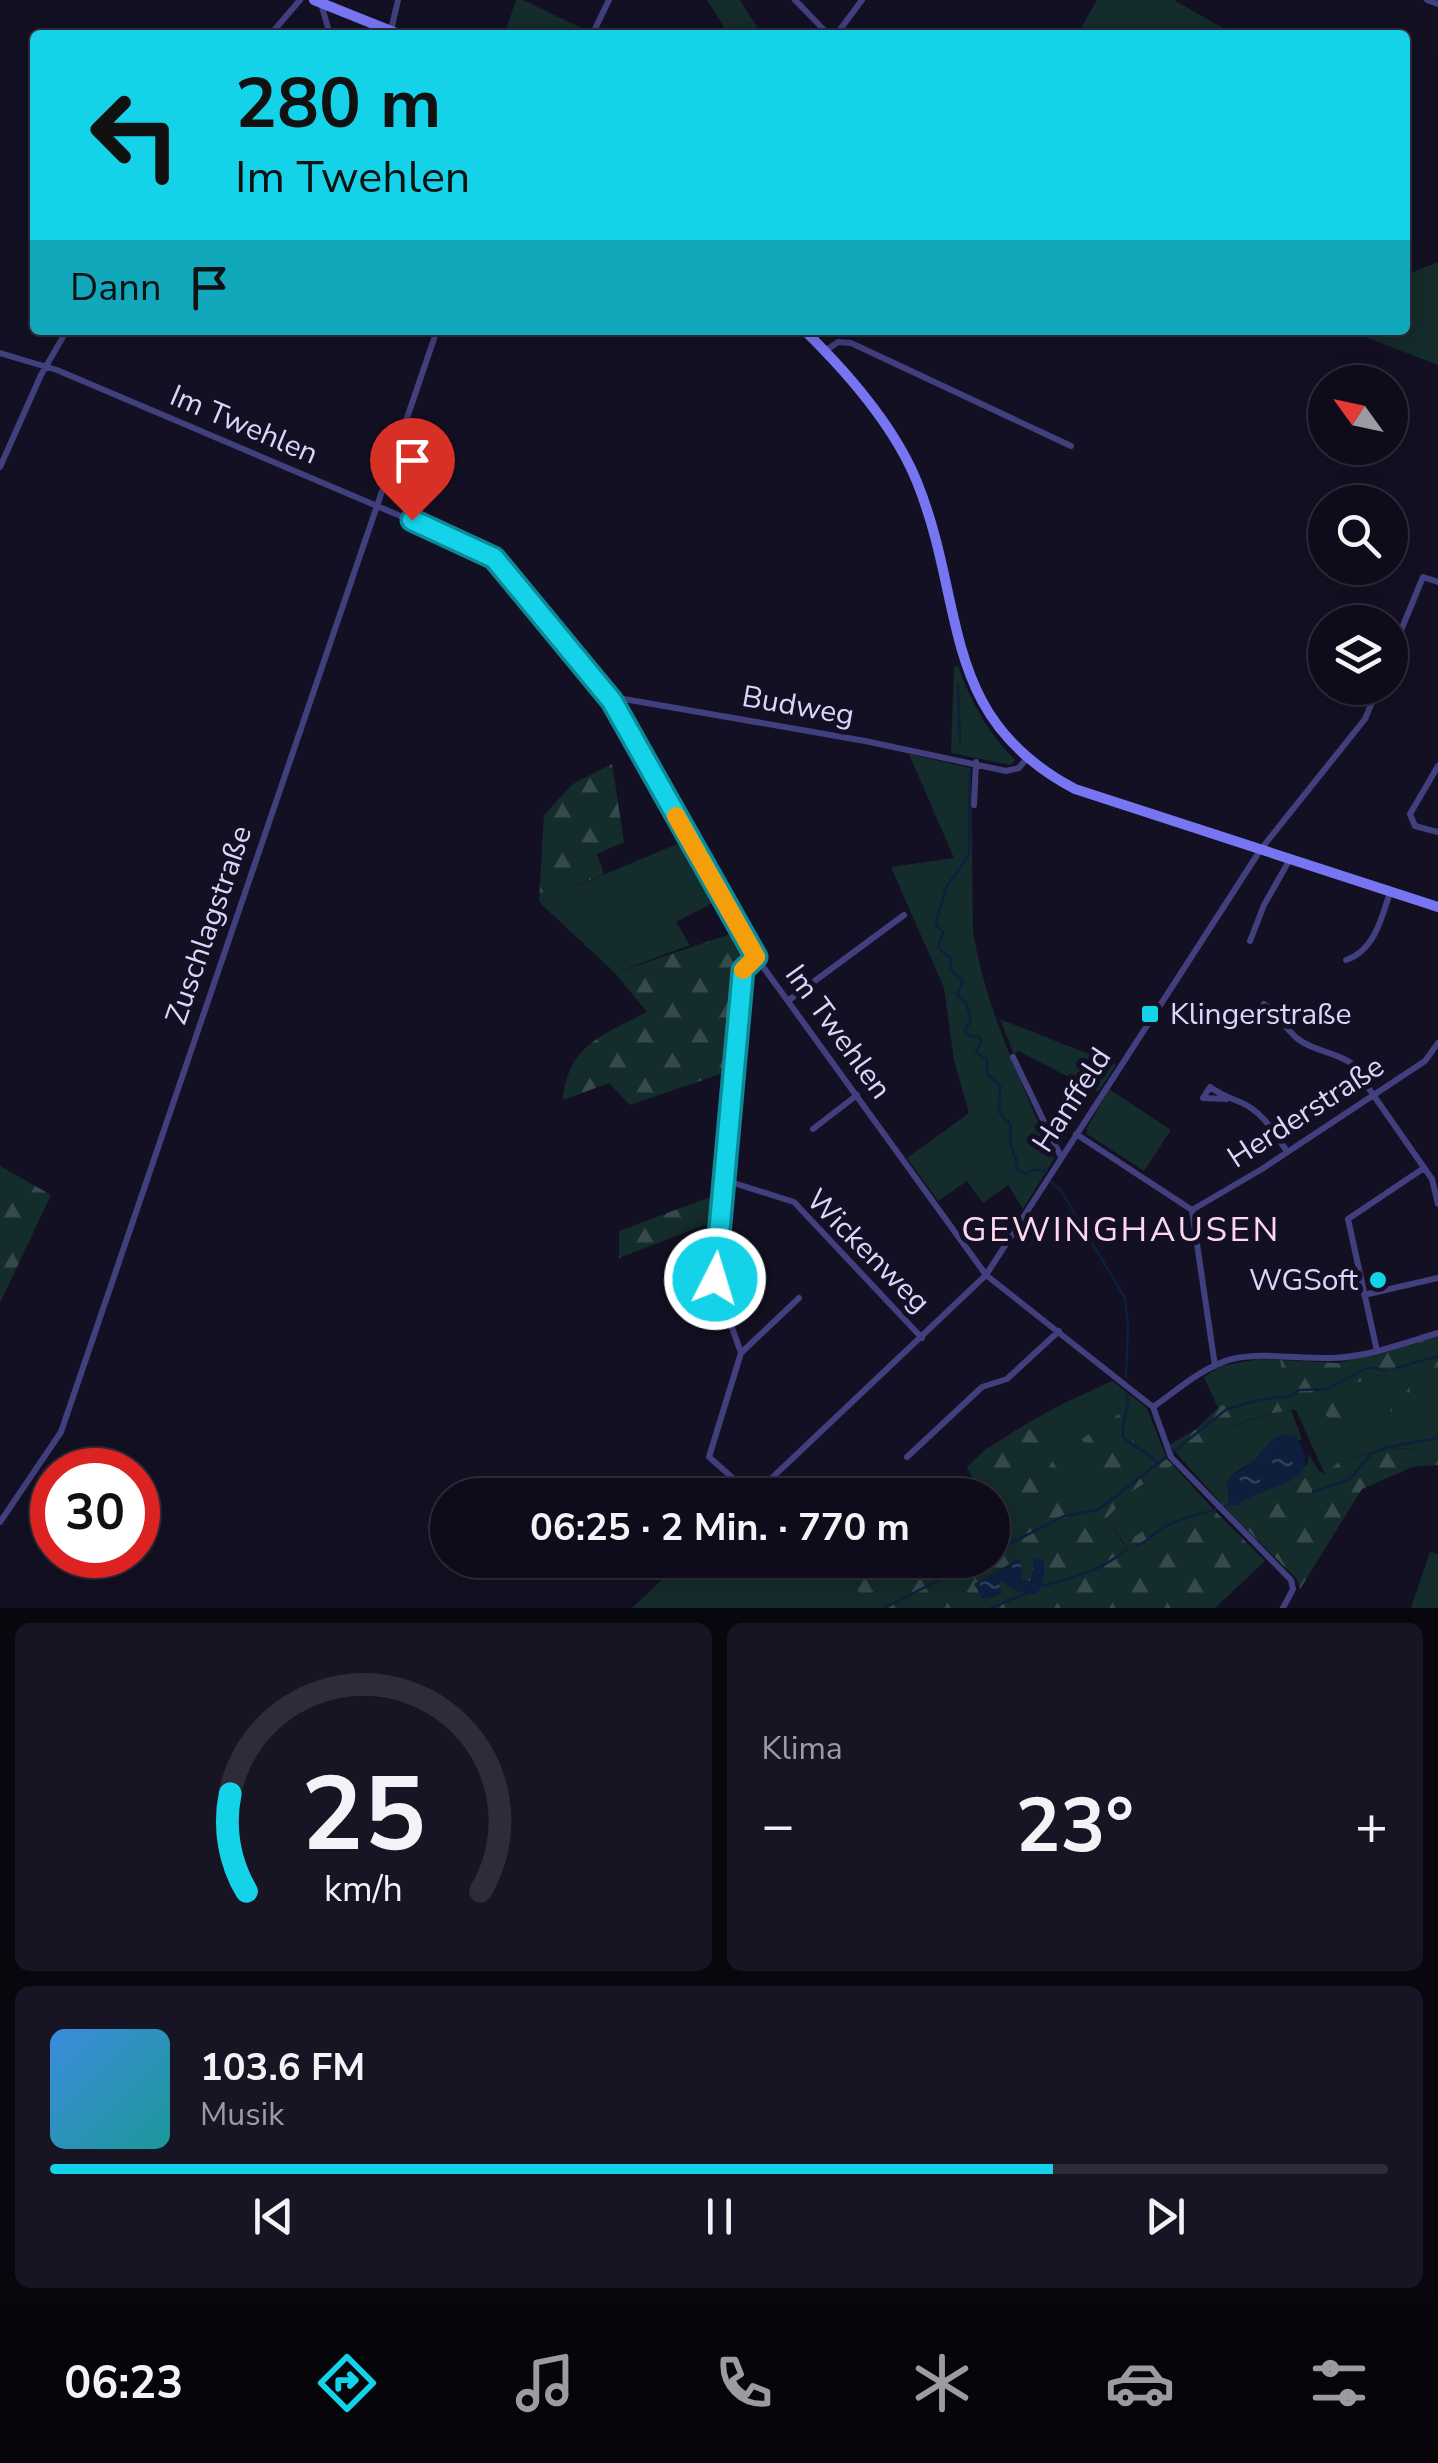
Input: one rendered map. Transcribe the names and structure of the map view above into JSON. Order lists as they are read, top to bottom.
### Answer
{
  "streets": {
    "street": [
      "Im Twehlen",
      "Budweg",
      "Zuschlagstraße",
      "Hanffeld",
      "Herderstraße",
      "Wickenweg"
    ]
  },
  "crossings": [
    ["Im Twehlen", "Budweg"],
    ["Im Twehlen", "Zuschlagstraße"],
    ["Im Twehlen", "Hanffeld"],
    ["Hanffeld", "Wickenweg"]
  ],
  "districts": ["GEWINGHAUSEN"],
  "places": {
    "transit": ["Klingerstraße"],
    "other": ["WGSoft"]
  },
  "north": "top left",
  "page": {
    "turn": ["280 m", "Im Twehlen"],
    "then": "Dann",
    "limit": "30",
    "trip": "06:25 · 2 Min. · 770 m",
    "tile": "Klima",
    "heat": ["−", "23°", "+"],
    "song": ["103.6 FM", "Musik"],
    "tabs": "06:23",
    "gauge": ["25", "km/h"]
  }
}
